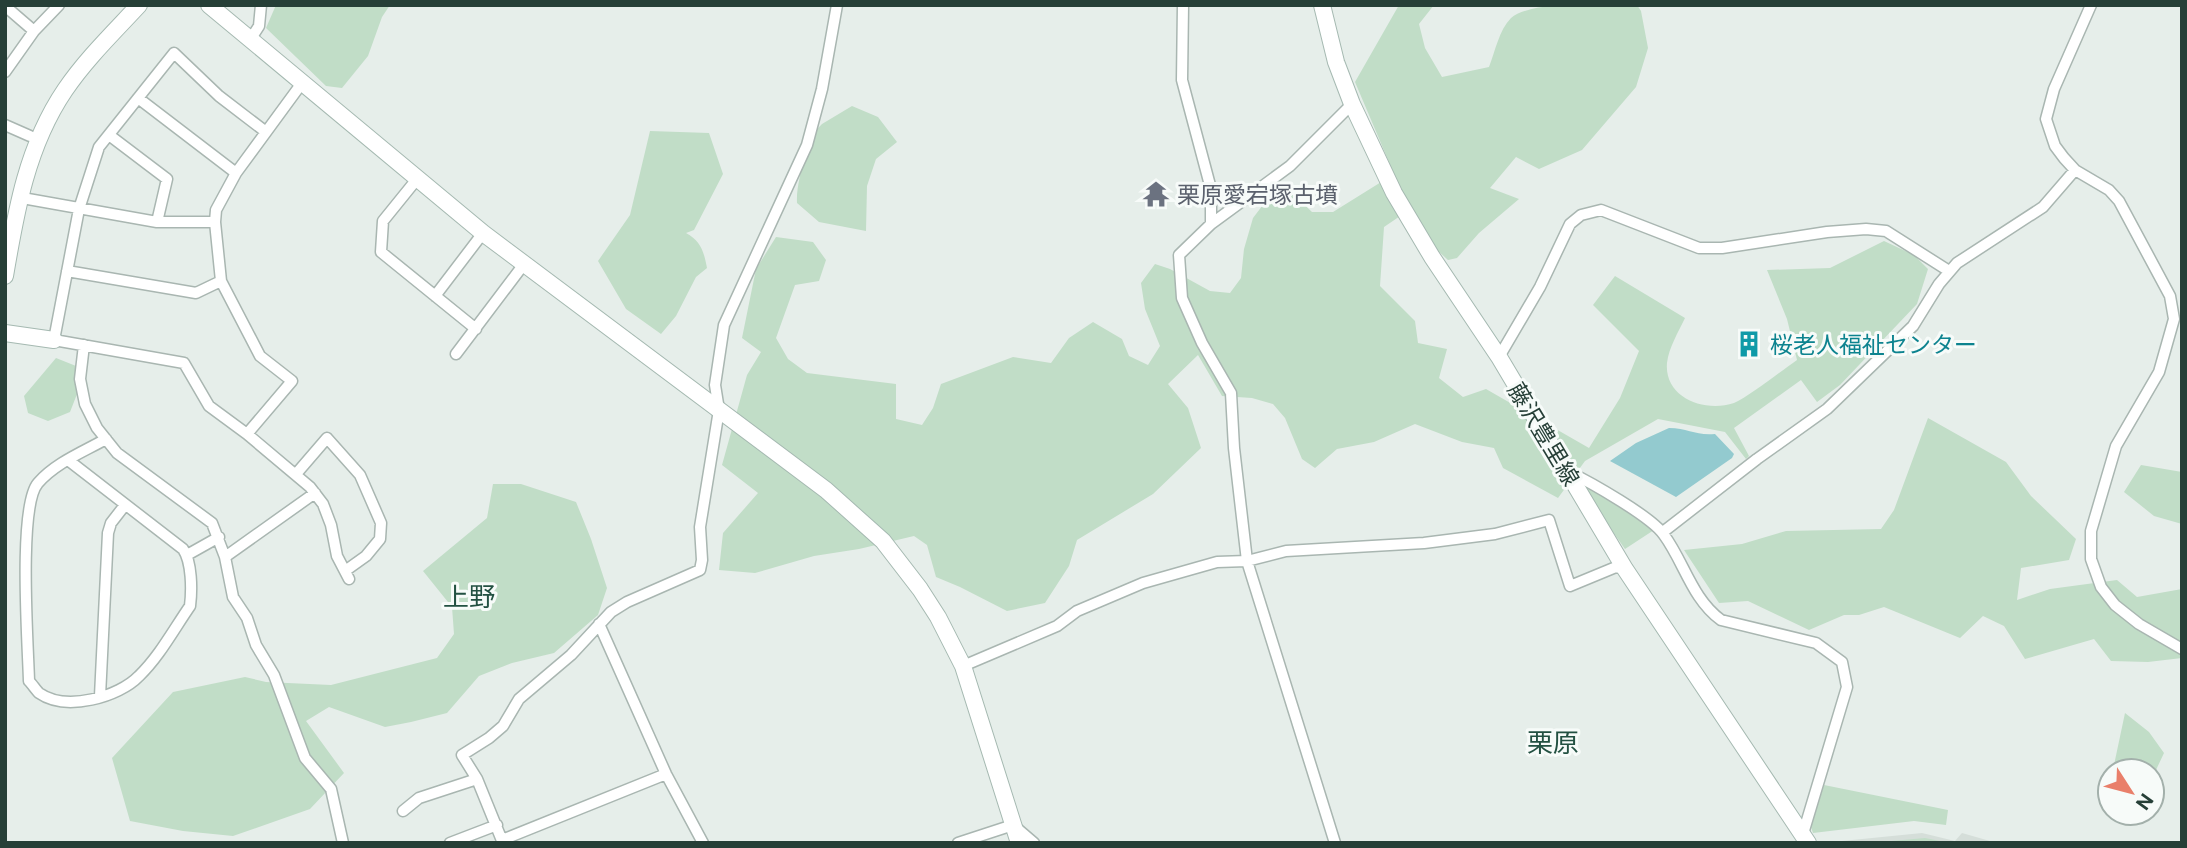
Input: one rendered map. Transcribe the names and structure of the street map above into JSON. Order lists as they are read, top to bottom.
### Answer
{
  "streets": {
    "main road": ["藤沢豊里線"]
  },
  "districts": ["上野", "栗原"],
  "places": {
    "temple": ["栗原愛宕塚古墳"],
    "building": ["桜老人福祉センター"]
  },
  "north": "bottom right"
}
